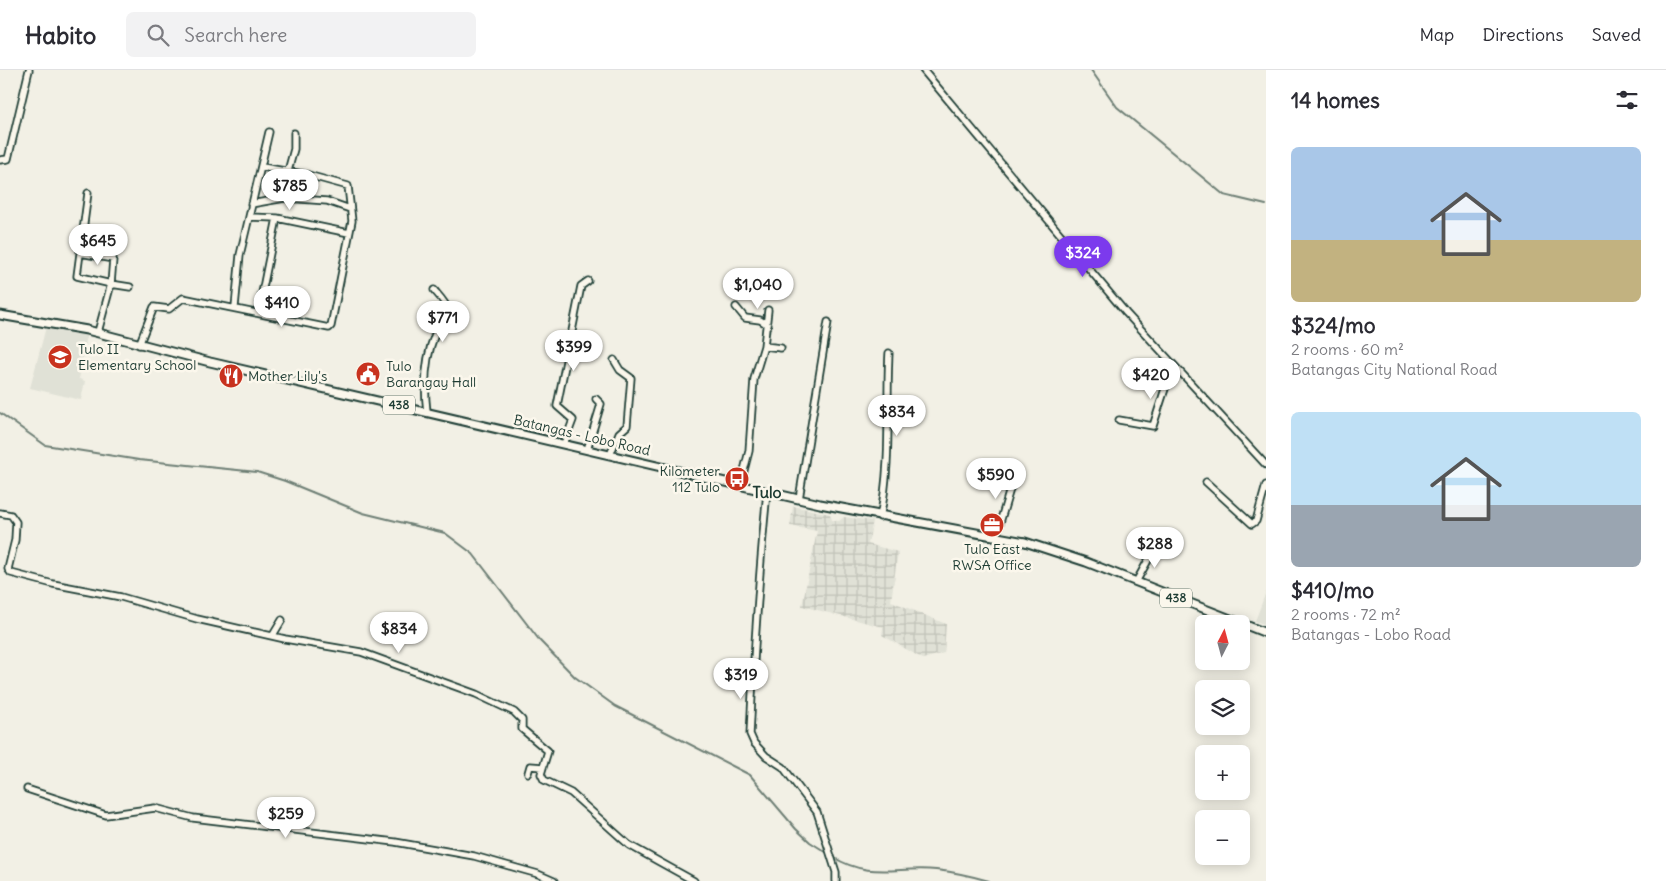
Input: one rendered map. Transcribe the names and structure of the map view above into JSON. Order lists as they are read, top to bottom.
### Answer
{
  "streets": {
    "main road": ["438", "Batangas - Lobo Road"]
  },
  "districts": ["Tulo"],
  "places": {
    "school or university": ["Tulo II Elementary School"],
    "public building": ["Tulo Barangay Hall"],
    "restaurant": ["Mother Lily's"],
    "bus stop": ["Kilometer 112 Tulo"],
    "office": ["Tulo East RWSA Office"]
  },
  "north": "top",
  "page": {
    "header": "Habito",
    "search": "Search here",
    "nav": ["Map", "Directions", "Saved"],
    "heading": "14 homes",
    "list": [
      {
        "name": "$324/mo",
        "note": "2 rooms · 60 m² · Batangas City National Road"
      },
      {
        "name": "$410/mo",
        "note": "2 rooms · 72 m² · Batangas - Lobo Road"
      }
    ],
    "price": [
      "$785",
      "$645",
      "$324",
      "$1,040",
      "$410",
      "$771",
      "$399",
      "$420",
      "$834",
      "$590",
      "$288",
      "$834",
      "$319",
      "$259"
    ],
    "map_buttons": ["+", "−"]
  }
}
